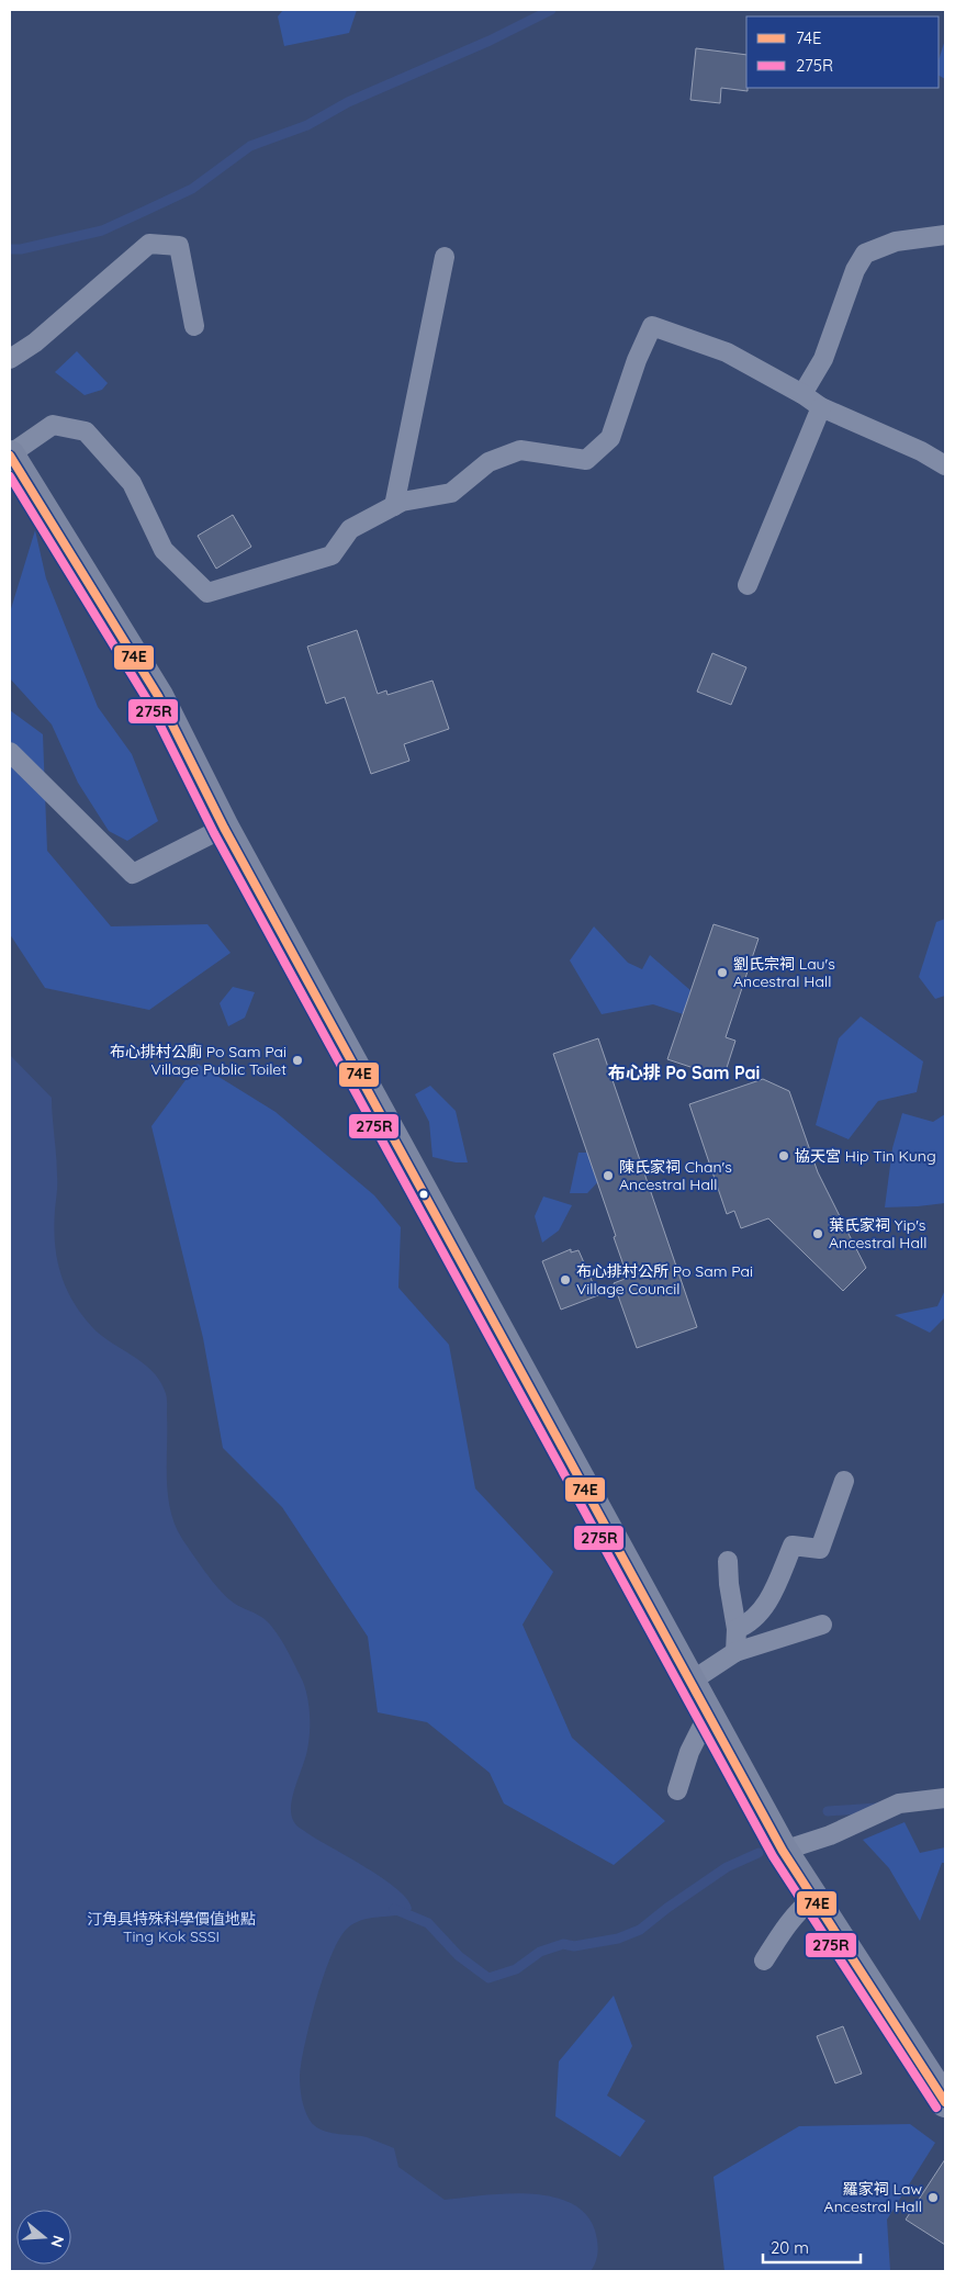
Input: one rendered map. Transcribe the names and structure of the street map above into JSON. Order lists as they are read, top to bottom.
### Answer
{
  "districts": ["布心排 Po Sam Pai"],
  "parks": ["汀角具特殊科學價值地點 Ting Kok SSSI"],
  "places": [
    "劉氏宗祠 Lau's Ancestral Hall",
    "布心排村公廁 Po Sam Pai Village Public Toilet",
    "協天宮 Hip Tin Kung",
    "陳氏家祠 Chan's Ancestral Hall",
    "葉氏家祠 Yip's Ancestral Hall",
    "布心排村公所 Po Sam Pai Village Council",
    "羅家祠 Law Ancestral Hall"
  ],
  "lines": ["transit line 74E", "transit line 275R"],
  "legend": ["74E", "275R"],
  "scale_bar": "20 m",
  "north": "right"
}
